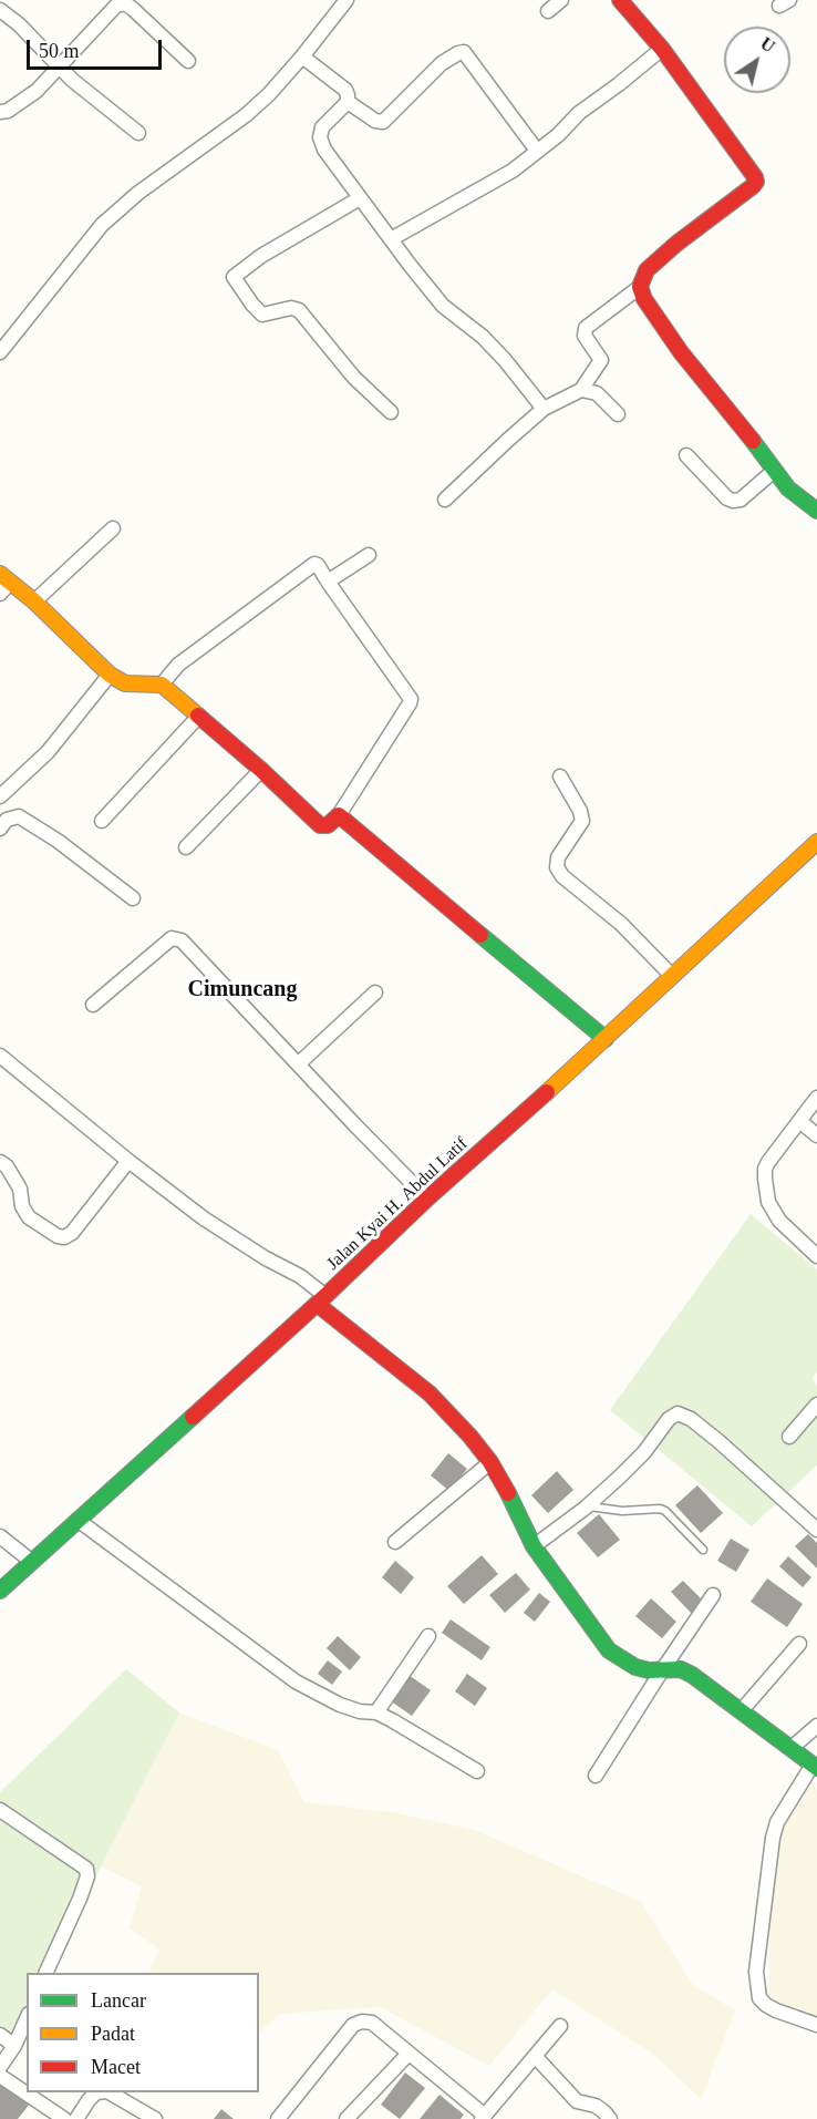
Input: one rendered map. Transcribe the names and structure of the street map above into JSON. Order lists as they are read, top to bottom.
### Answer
{
  "streets": {
    "street": ["Jalan Kyai H. Abdul Latif"]
  },
  "districts": ["Cimuncang"],
  "legend": ["Lancar", "Padat", "Macet"],
  "scale_bar": "50 m",
  "north": "top right"
}
